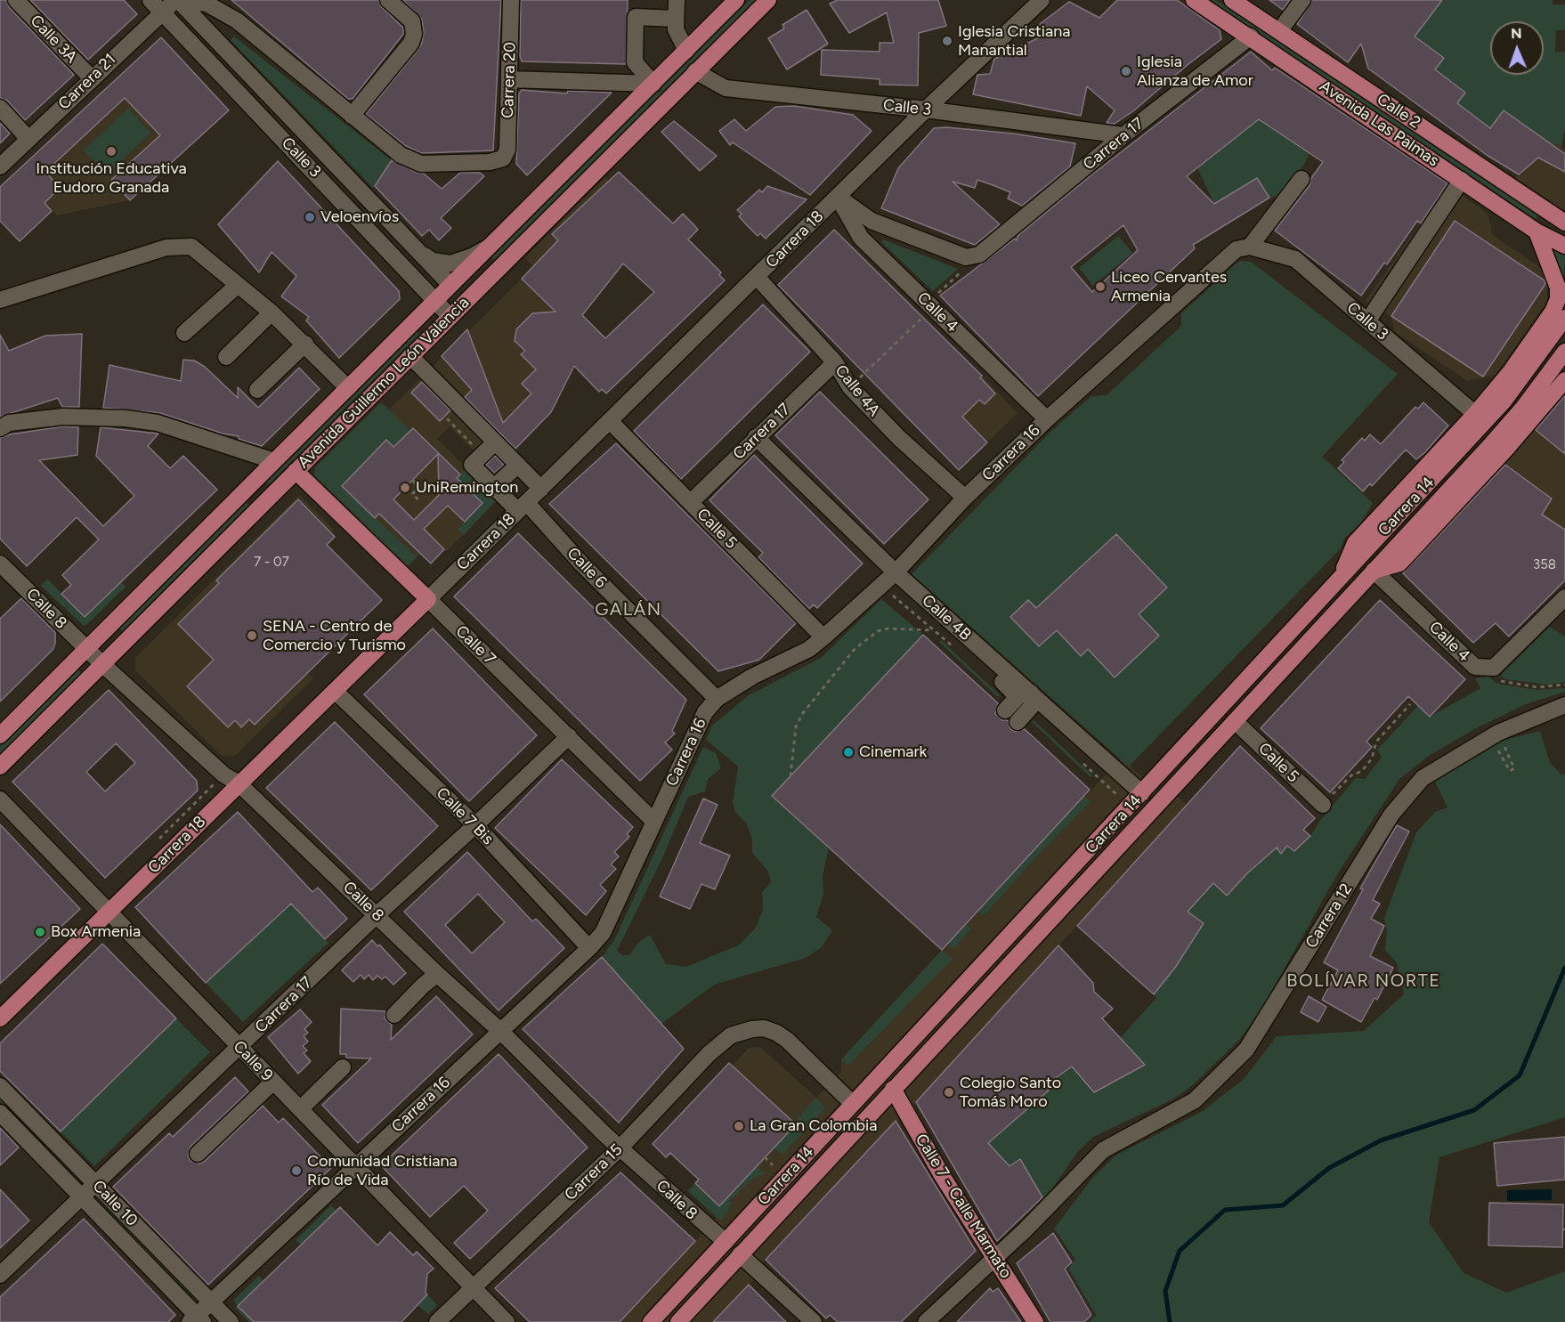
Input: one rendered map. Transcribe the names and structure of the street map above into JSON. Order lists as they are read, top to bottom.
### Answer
{
  "streets": {
    "main road": [
      "Calle 2",
      "Avenida Las Palmas",
      "Carrera 18",
      "Avenida Guillermo León Valencia",
      "Carrera 14",
      "Calle 7",
      "Calle 7 - Calle Marmato"
    ],
    "street": [
      "Calle 3A",
      "Carrera 20",
      "Carrera 21",
      "Calle 3",
      "Carrera 17",
      "Calle 4",
      "Calle 4A",
      "Carrera 16",
      "Calle 5",
      "Calle 6",
      "Calle 8",
      "Calle 4B",
      "Calle 7 Bis",
      "Carrera 12",
      "Calle 9",
      "Carrera 15",
      "Calle 10"
    ]
  },
  "crossings": [
    ["Calle 3A", "Carrera 21"],
    ["Carrera 21", "Calle 3"],
    ["Calle 3", "Carrera 17"],
    ["Calle 3", "Carrera 18"],
    ["Calle 3", "Avenida Guillermo León Valencia"],
    ["Calle 3", "Carrera 16"],
    ["Avenida Las Palmas", "Carrera 17"],
    ["Carrera 17", "Calle 4A"],
    ["Carrera 17", "Calle 5"],
    ["Carrera 17", "Calle 8"],
    ["Carrera 17", "Calle 4B"],
    ["Carrera 17", "Calle 7"],
    ["Carrera 17", "Calle 7 Bis"],
    ["Carrera 17", "Calle 9"],
    ["Carrera 17", "Calle 10"],
    ["Carrera 18", "Calle 4"],
    ["Carrera 18", "Calle 4A"],
    ["Carrera 18", "Calle 5"],
    ["Carrera 18", "Calle 6"],
    ["Carrera 18", "Calle 8"],
    ["Carrera 18", "Calle 7"],
    ["Carrera 18", "Calle 7 Bis"],
    ["Carrera 18", "Calle 9"],
    ["Calle 4", "Carrera 16"],
    ["Calle 4", "Carrera 14"],
    ["Avenida Guillermo León Valencia", "Calle 8"],
    ["Avenida Guillermo León Valencia", "Calle 7"],
    ["Calle 4A", "Carrera 16"],
    ["Carrera 16", "Calle 5"],
    ["Carrera 16", "Calle 6"],
    ["Carrera 16", "Calle 8"],
    ["Carrera 16", "Calle 4B"],
    ["Carrera 16", "Calle 7"],
    ["Carrera 16", "Calle 7 Bis"],
    ["Carrera 16", "Calle 9"],
    ["Carrera 16", "Calle 10"],
    ["Carrera 14", "Calle 5"],
    ["Carrera 14", "Calle 8"],
    ["Carrera 14", "Calle 4B"],
    ["Carrera 14", "Carrera 15"],
    ["Carrera 14", "Calle 7 - Calle Marmato"],
    ["Calle 8", "Carrera 15"],
    ["Carrera 12", "Calle 7 - Calle Marmato"],
    ["Calle 9", "Carrera 15"]
  ],
  "districts": ["GALÁN", "BOLÍVAR NORTE"],
  "places": [
    "Iglesia Cristiana Manantial",
    "Iglesia Alianza de Amor",
    "Institución Educativa Eudoro Granada",
    "Veloenvíos",
    "Liceo Cervantes Armenia",
    "UniRemington",
    "SENA - Centro de Comercio y Turismo",
    "Cinemark",
    "Box Armenia",
    "Colegio Santo Tomás Moro",
    "La Gran Colombia",
    "Comunidad Cristiana Río de Vida"
  ],
  "house_numbers": ["7 - 07", "358"],
  "north": "top"
}
